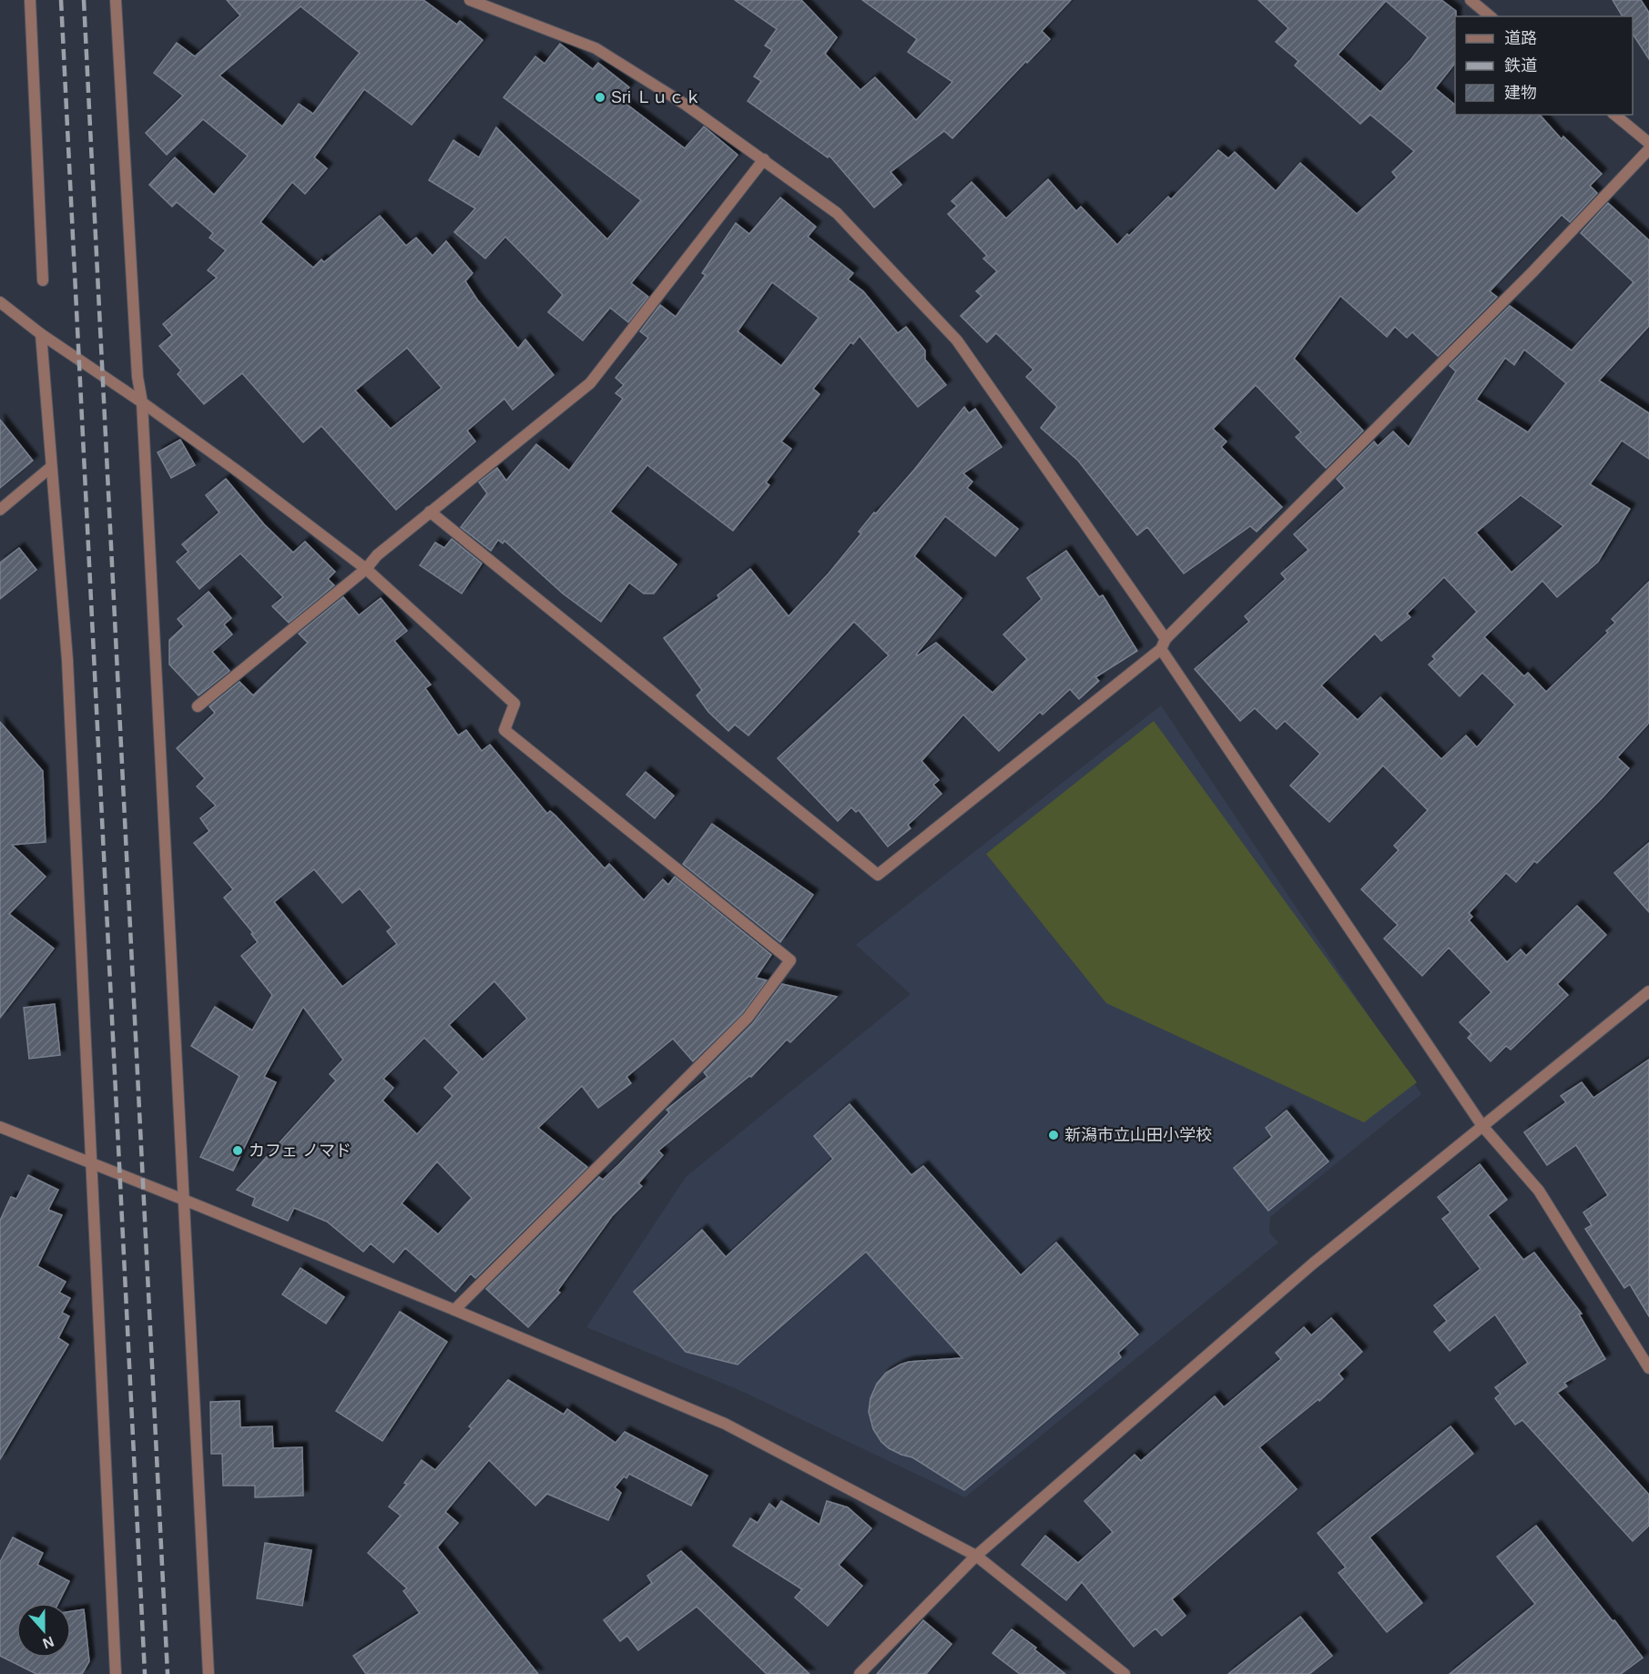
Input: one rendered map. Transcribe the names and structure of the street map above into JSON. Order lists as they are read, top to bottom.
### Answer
{
  "places": ["Sri Ｌｕｃｋ", "新潟市立山田小学校", "カフェ ノマド"],
  "legend": ["道路", "鉄道", "建物"],
  "north": "bottom"
}
